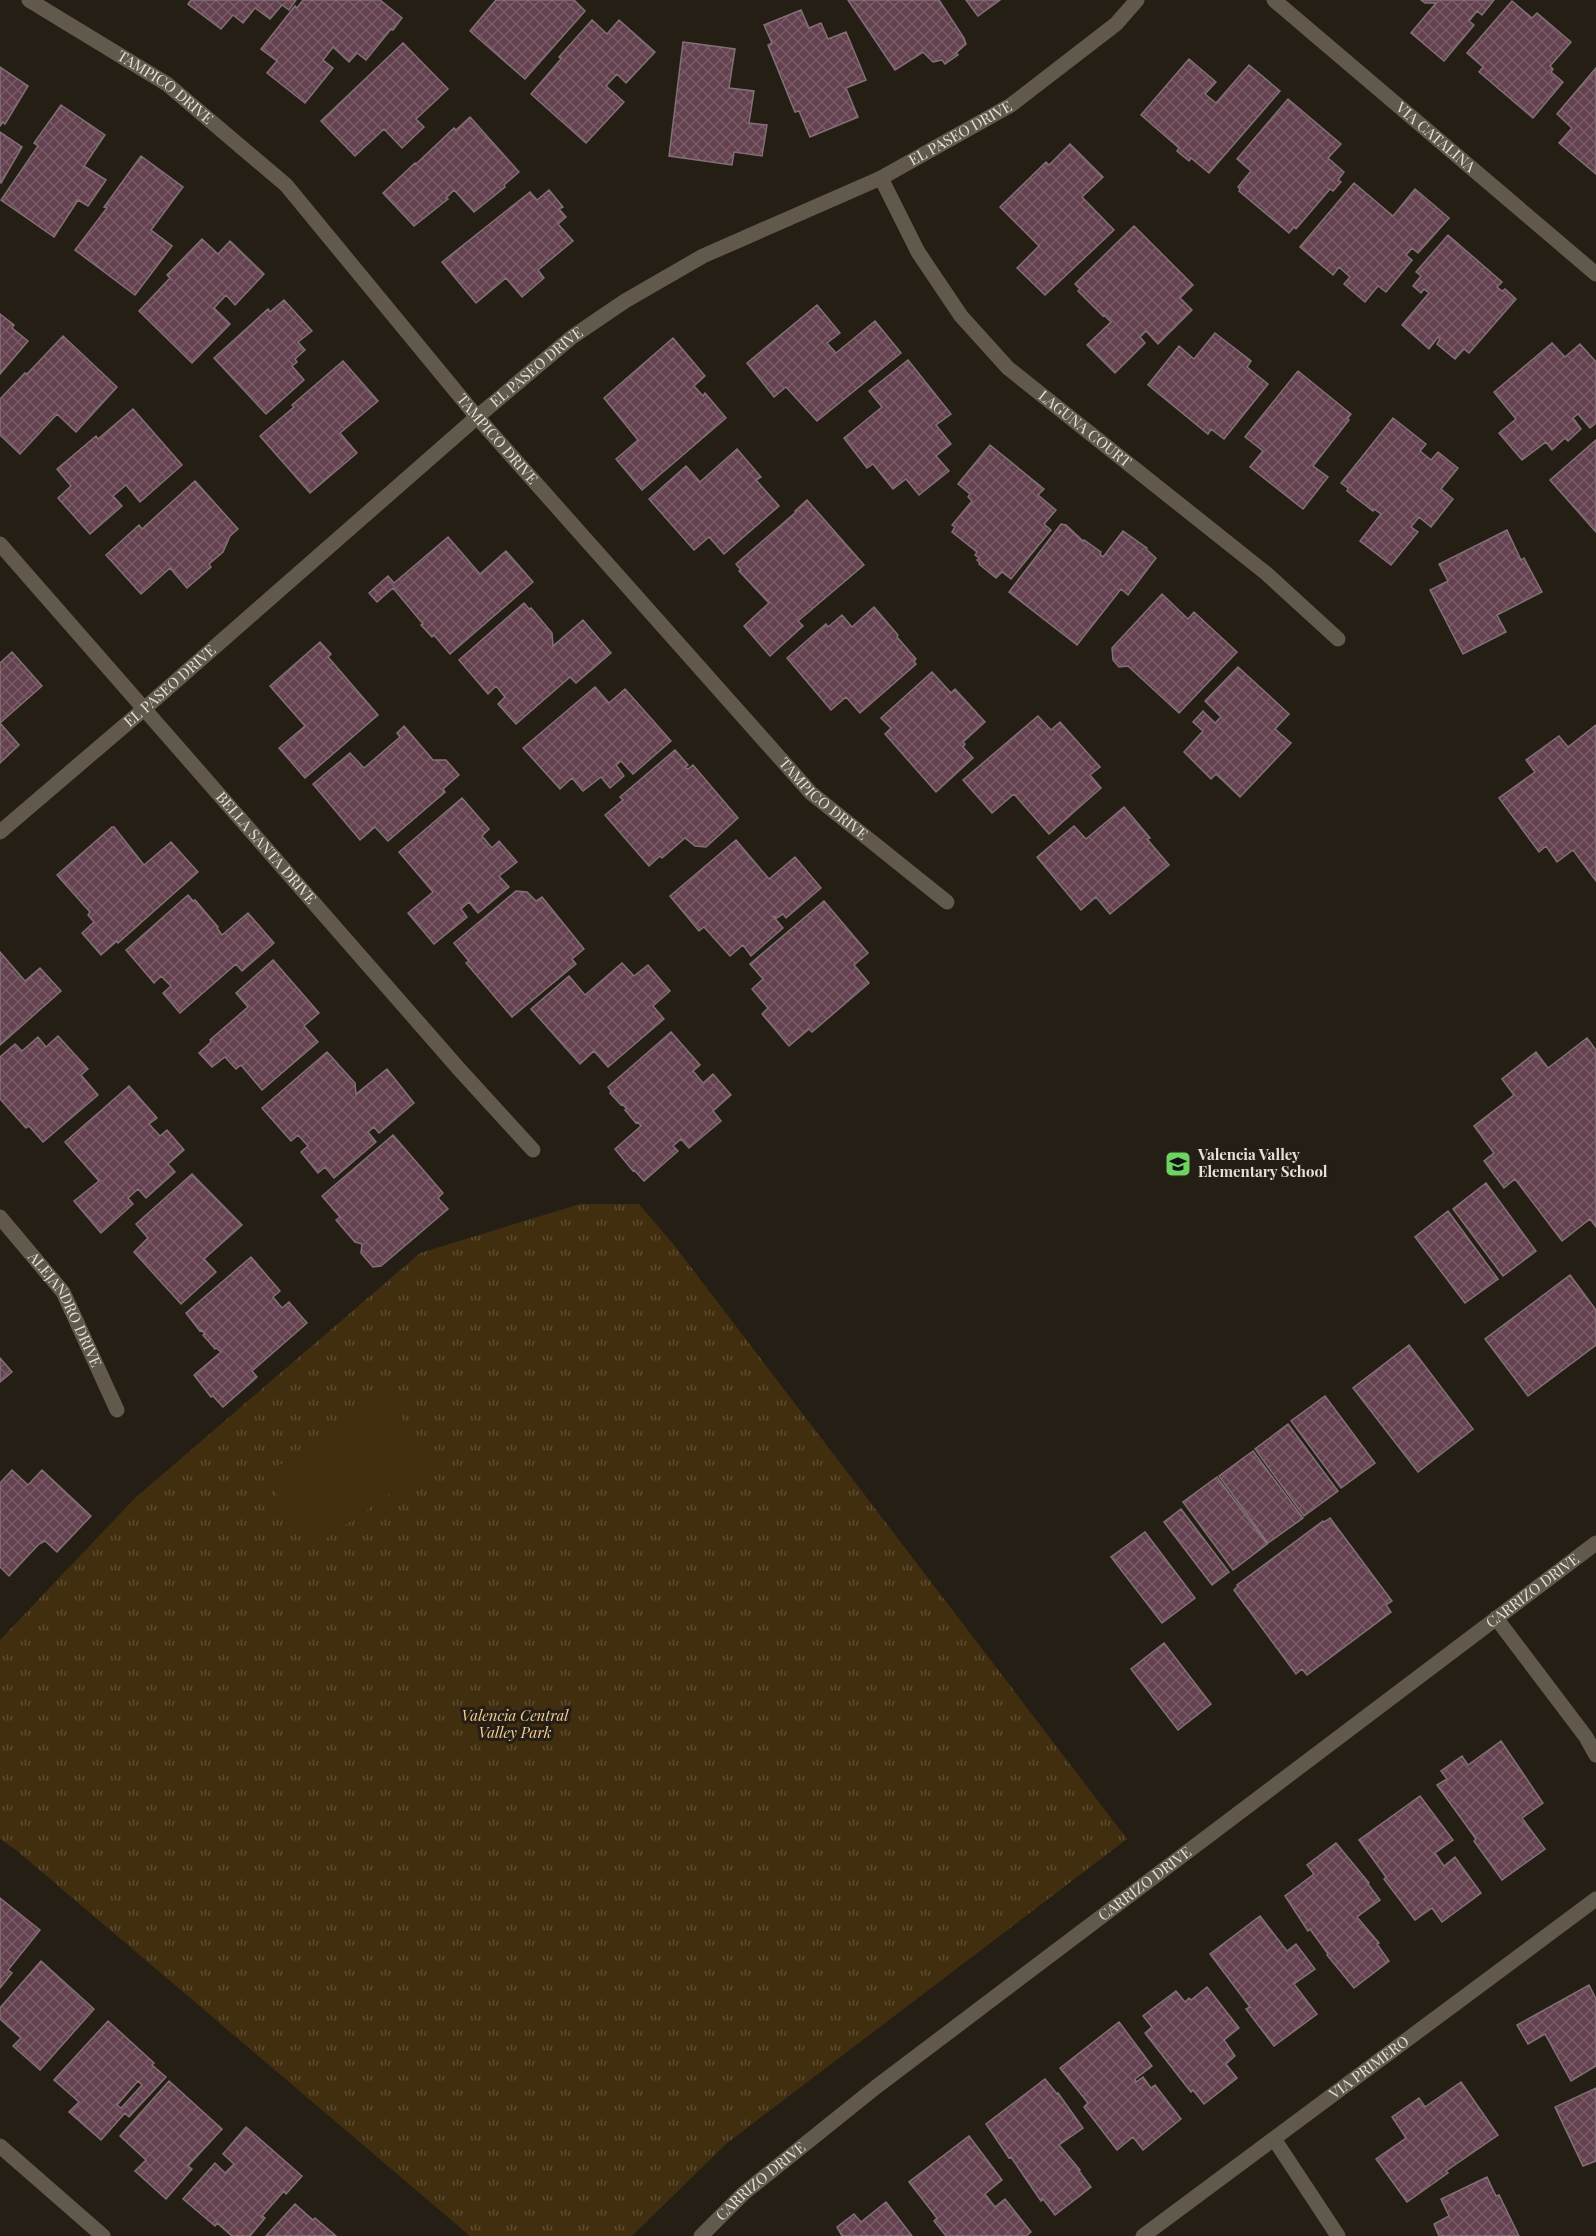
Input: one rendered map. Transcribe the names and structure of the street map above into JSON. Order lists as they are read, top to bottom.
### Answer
{
  "streets": {
    "street": [
      "TAMPICO DRIVE",
      "EL PASEO DRIVE",
      "VIA CATALINA",
      "LAGUNA COURT",
      "BELLA SANTA DRIVE",
      "ALEJANDRO DRIVE",
      "CARRIZO DRIVE",
      "VIA PRIMERO"
    ]
  },
  "crossings": [
    ["TAMPICO DRIVE", "EL PASEO DRIVE"],
    ["EL PASEO DRIVE", "LAGUNA COURT"],
    ["EL PASEO DRIVE", "BELLA SANTA DRIVE"]
  ],
  "parks": ["Valencia Central Valley Park"],
  "places": {
    "school or university": ["Valencia Valley Elementary School"]
  }
}
